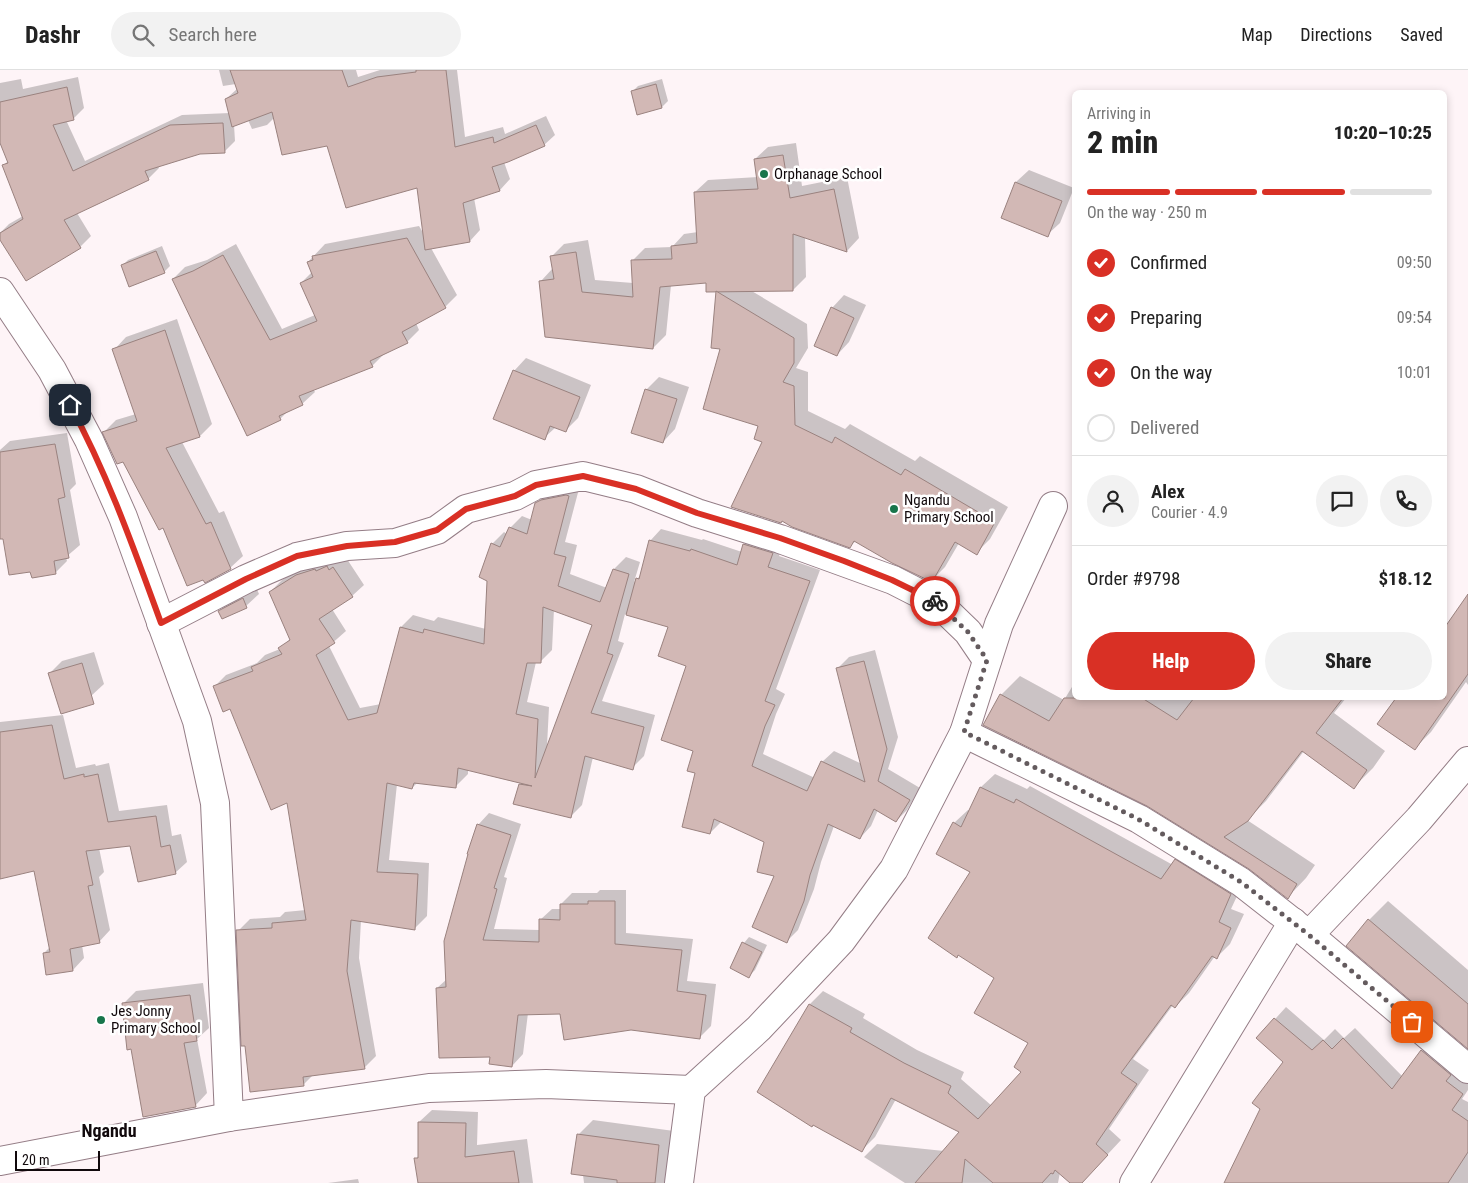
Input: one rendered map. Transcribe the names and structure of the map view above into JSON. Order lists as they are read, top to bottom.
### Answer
{
  "districts": ["Ngandu"],
  "places": ["Orphanage School", "Ngandu Primary School", "Jes Jonny Primary School"],
  "scale_bar": "20 m",
  "page": {
    "header": "Dashr",
    "search": "Search here",
    "nav": ["Map", "Directions", "Saved"],
    "heading": ["2 min", "Arriving in", "10:20–10:25"],
    "panel": [
      "Alex",
      "Courier · 4.9",
      "Order #9798",
      "$18.12"
    ],
    "bar": "On the way · 250 m",
    "list": [
      ["Confirmed", "09:50"],
      ["Preparing", "09:54"],
      ["On the way", "10:01"],
      "Delivered"
    ],
    "buttons": ["Help", "Share"],
    "scale": "20 m"
  }
}
